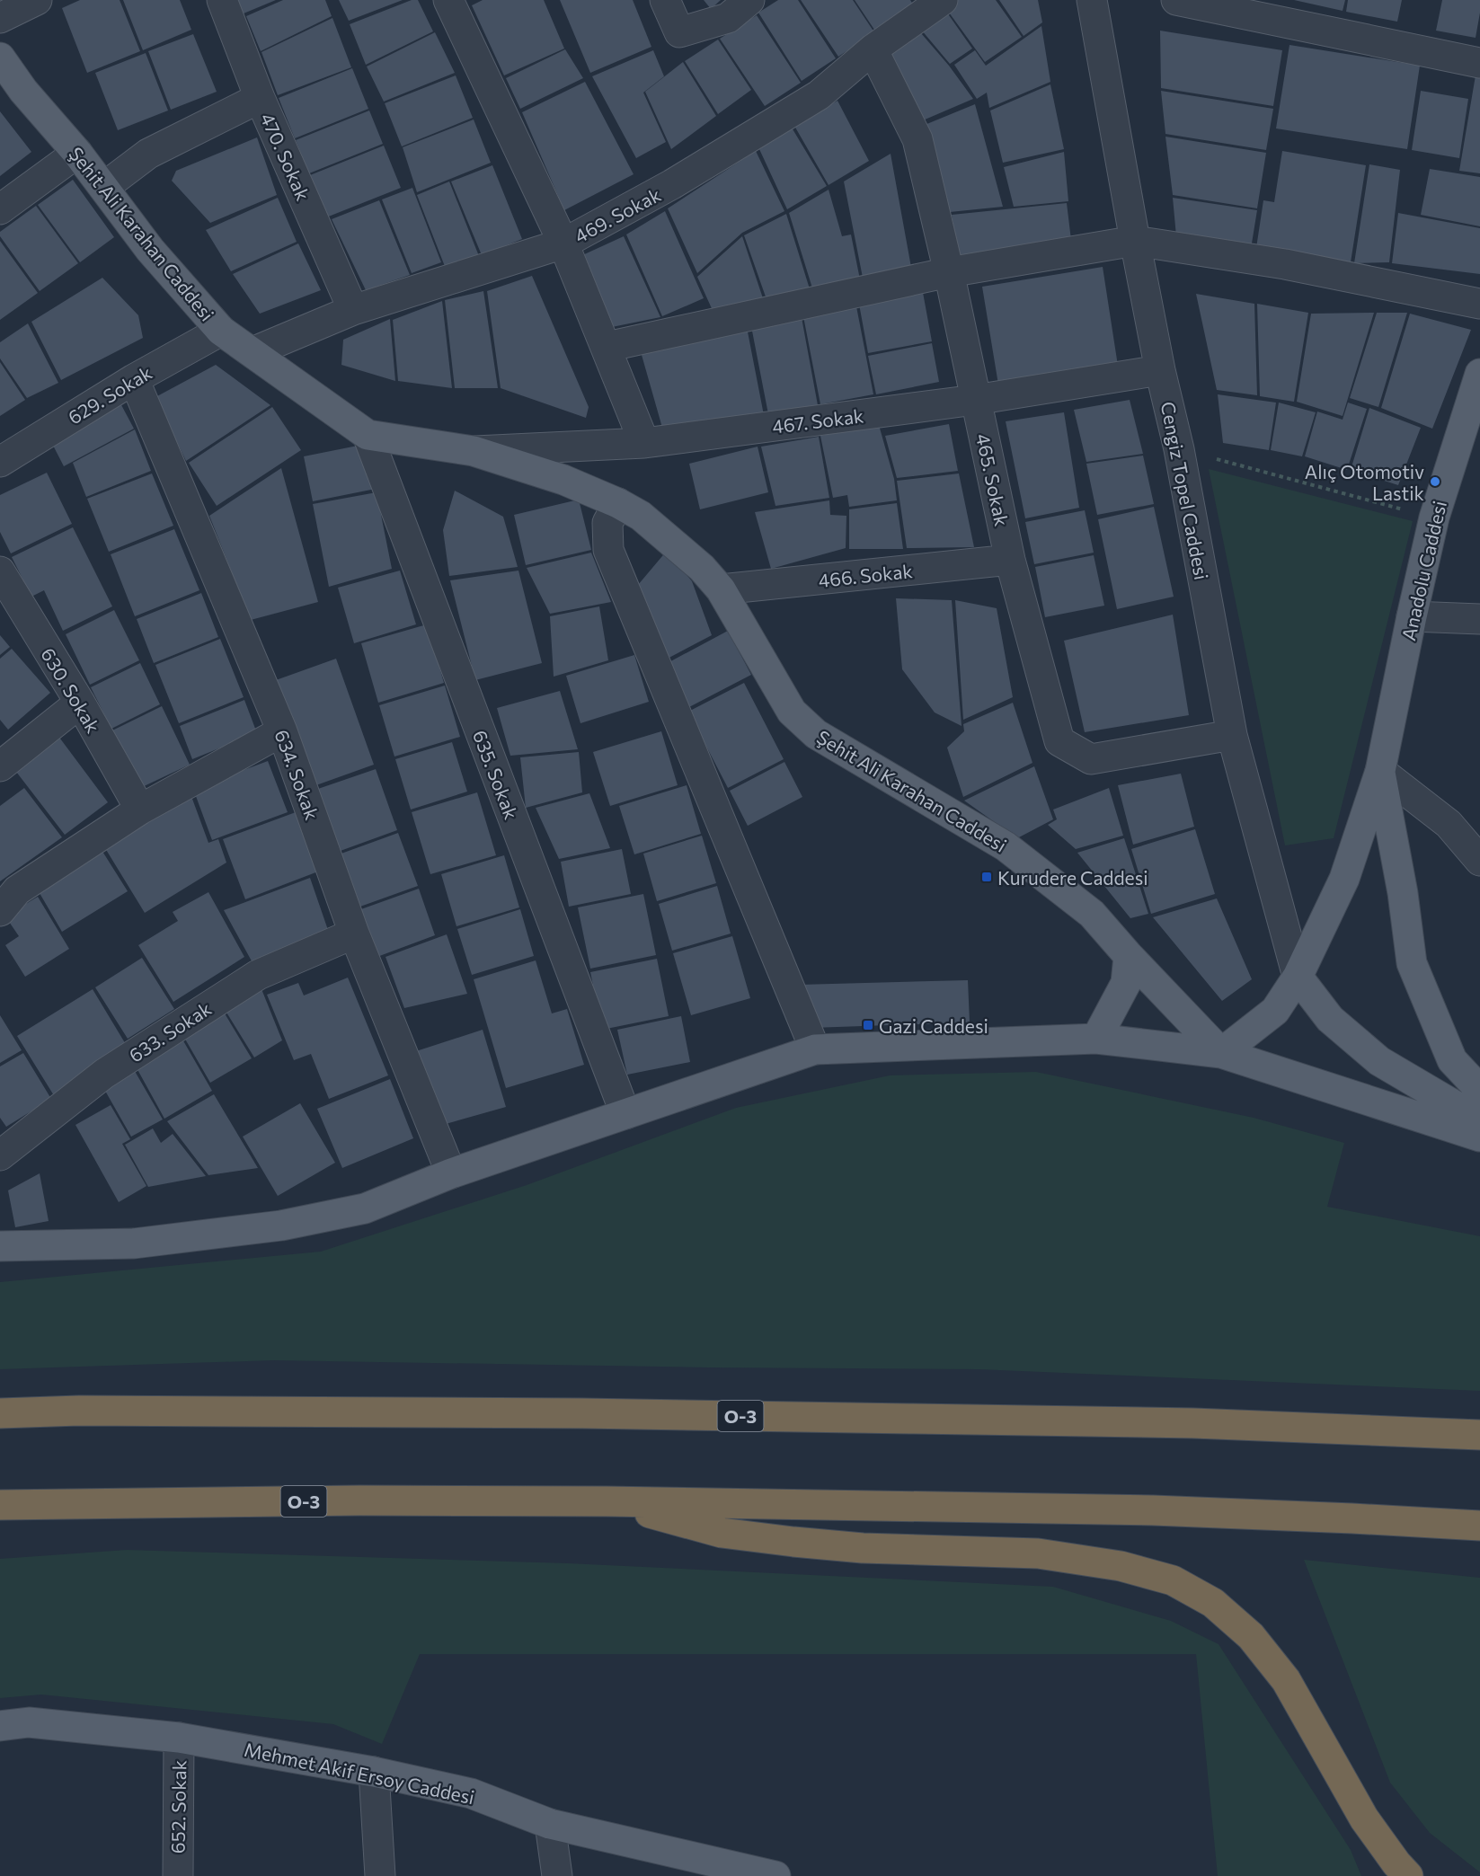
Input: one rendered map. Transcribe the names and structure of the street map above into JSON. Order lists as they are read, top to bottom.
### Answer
{
  "streets": {
    "highway": ["O-3"],
    "main road": ["Şehit Ali Karahan Caddesi", "Anadolu Caddesi", "Mehmet Akif Ersoy Caddesi"],
    "street": [
      "470. Sokak",
      "469. Sokak",
      "629. Sokak",
      "467. Sokak",
      "465. Sokak",
      "Cengiz Topel Caddesi",
      "466. Sokak",
      "630. Sokak",
      "634. Sokak",
      "635. Sokak",
      "633. Sokak",
      "652. Sokak"
    ]
  },
  "crossings": [
    ["470. Sokak", "469. Sokak"],
    ["469. Sokak", "Şehit Ali Karahan Caddesi"],
    ["469. Sokak", "465. Sokak"],
    ["Şehit Ali Karahan Caddesi", "629. Sokak"],
    ["Şehit Ali Karahan Caddesi", "467. Sokak"],
    ["Şehit Ali Karahan Caddesi", "466. Sokak"],
    ["Şehit Ali Karahan Caddesi", "635. Sokak"],
    ["629. Sokak", "634. Sokak"],
    ["467. Sokak", "465. Sokak"],
    ["467. Sokak", "Cengiz Topel Caddesi"],
    ["465. Sokak", "Cengiz Topel Caddesi"],
    ["465. Sokak", "466. Sokak"],
    ["634. Sokak", "633. Sokak"],
    ["Mehmet Akif Ersoy Caddesi", "652. Sokak"]
  ],
  "places": {
    "other": ["Alıç Otomotiv Lastik"],
    "transit": ["Kurudere Caddesi", "Gazi Caddesi"]
  }
}
